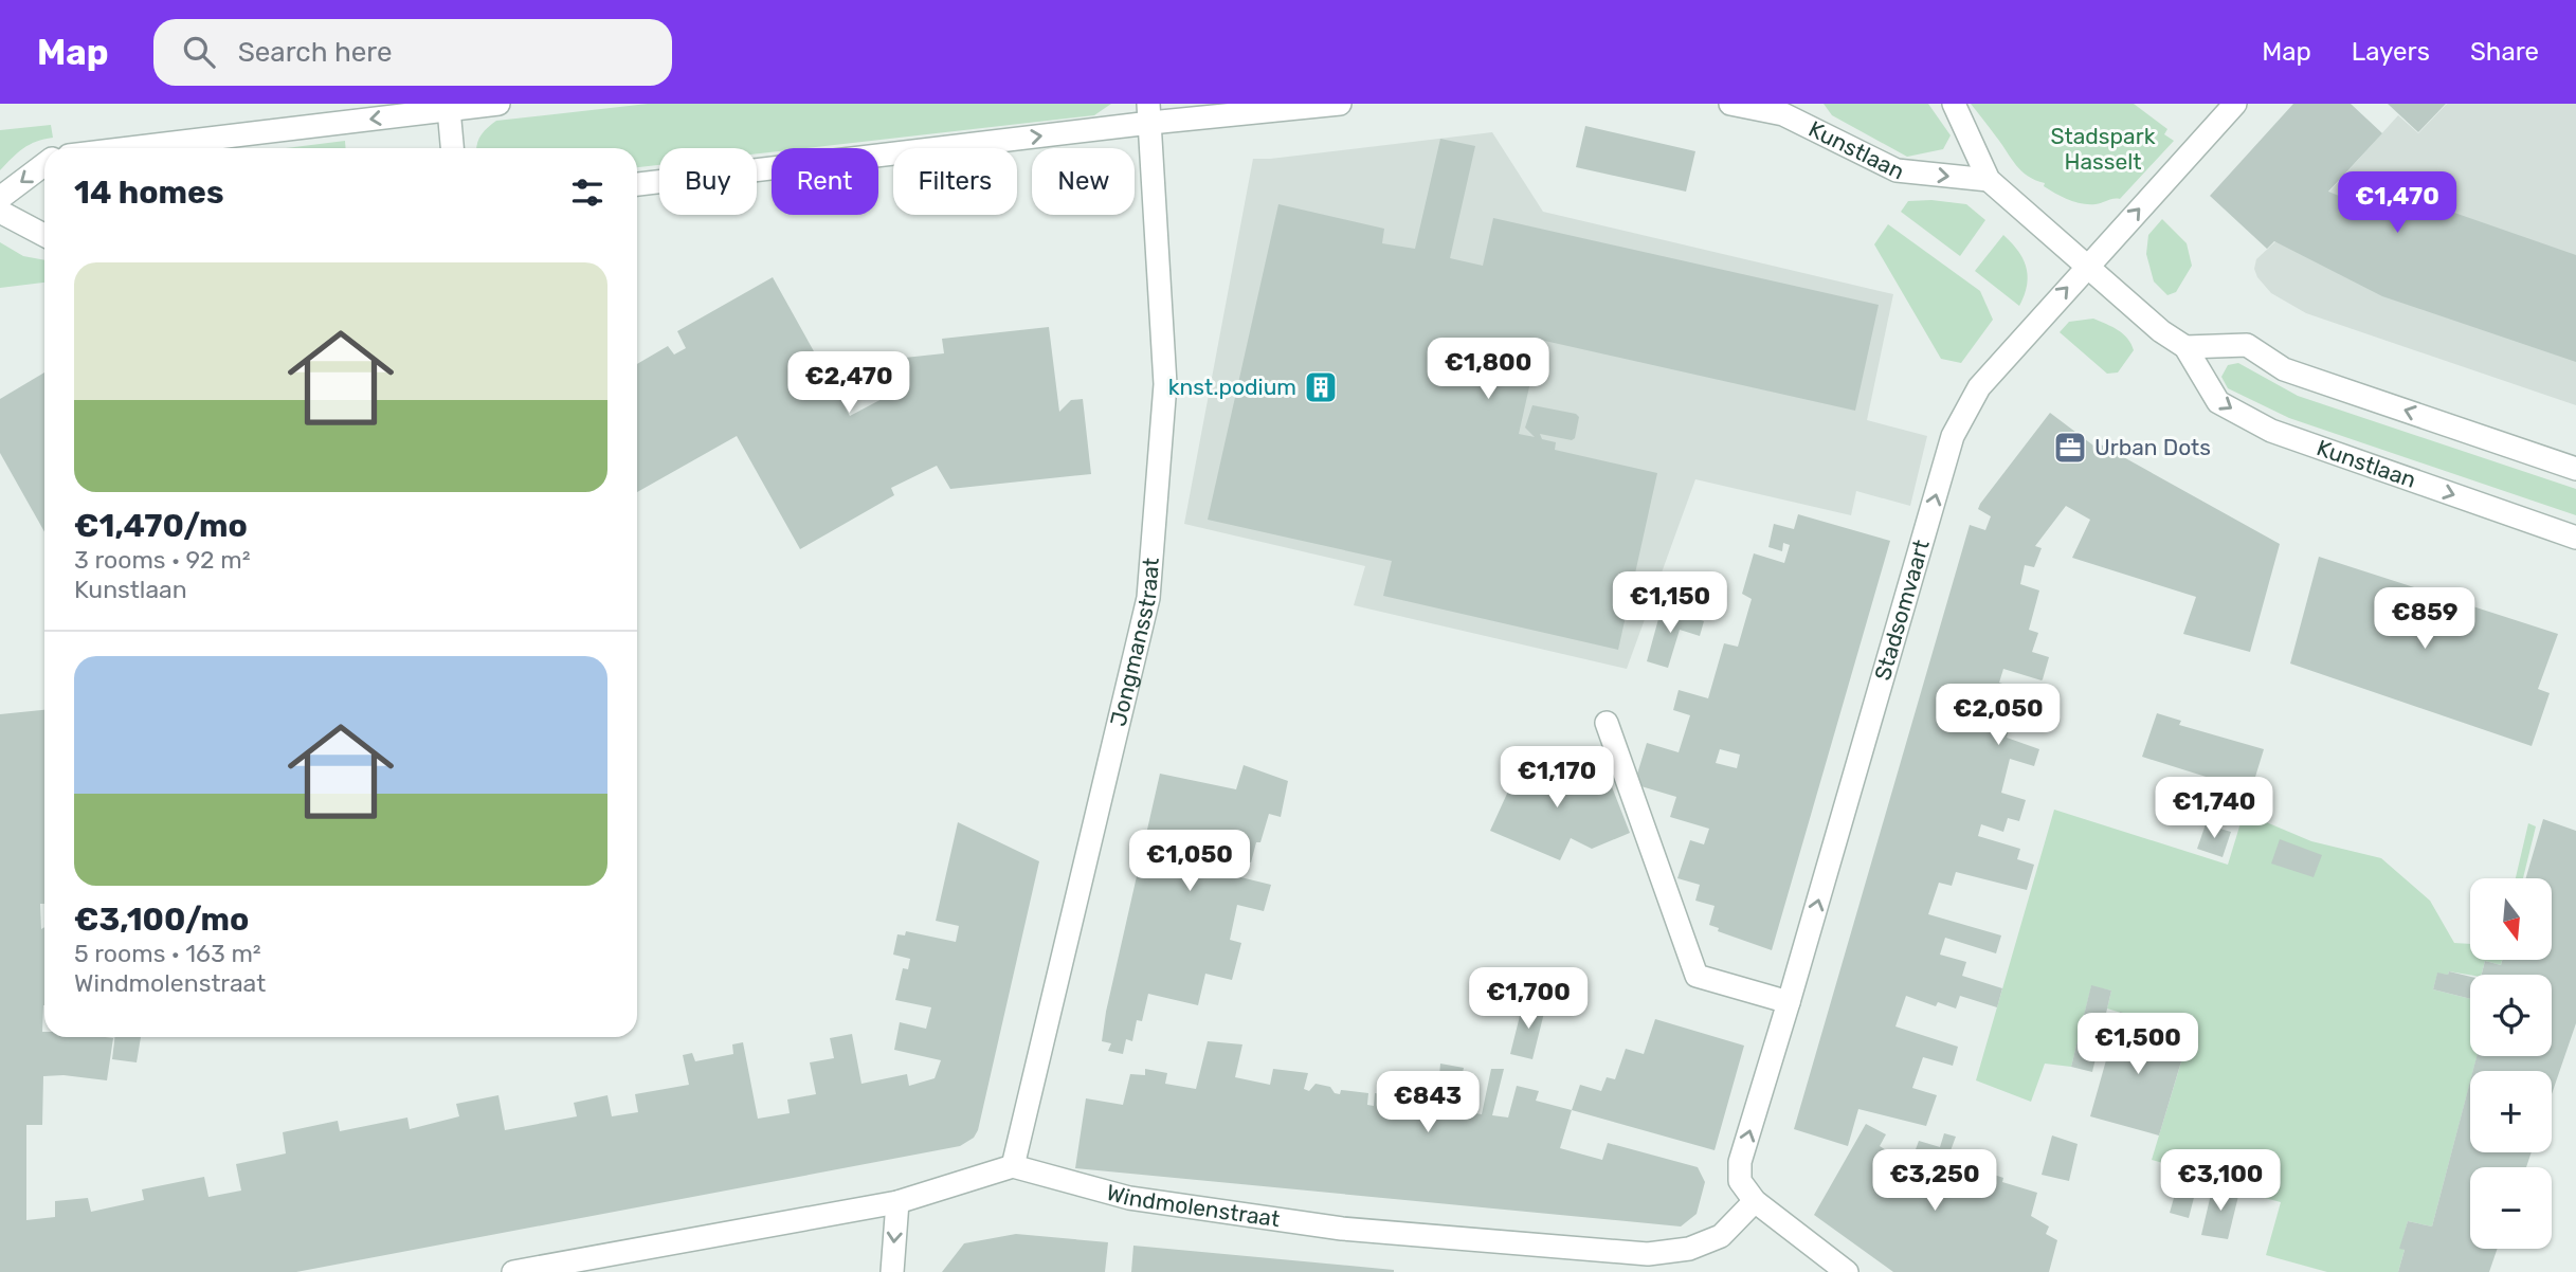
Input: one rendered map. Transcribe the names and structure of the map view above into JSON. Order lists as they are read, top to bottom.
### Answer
{
  "streets": {
    "street": [
      "Kunstlaan",
      "Stadsomvaart",
      "Jongmansstraat",
      "Windmolenstraat"
    ]
  },
  "crossings": [
    ["Kunstlaan", "Stadsomvaart"],
    ["Stadsomvaart", "Windmolenstraat"],
    ["Jongmansstraat", "Windmolenstraat"]
  ],
  "one_way": ["Stadsomvaart"],
  "parks": ["Stadspark Hasselt"],
  "places": {
    "building": ["knst.podium"],
    "office": ["Urban Dots"]
  },
  "north": "bottom",
  "page": {
    "header": "Map",
    "search": "Search here",
    "nav": ["Map", "Layers", "Share"],
    "chip": [
      "Buy",
      "Rent",
      "Filters",
      "New"
    ],
    "heading": "14 homes",
    "price": [
      "€1,470",
      "€1,800",
      "€2,470",
      "€1,150",
      "€859",
      "€2,050",
      "€1,170",
      "€1,740",
      "€1,050",
      "€1,700",
      "€1,500",
      "€843",
      "€3,250",
      "€3,100"
    ],
    "list": [
      {
        "name": "€1,470/mo",
        "note": "3 rooms · 92 m² · Kunstlaan"
      },
      {
        "name": "€3,100/mo",
        "note": "5 rooms · 163 m² · Windmolenstraat"
      }
    ],
    "map_buttons": ["+", "−"]
  }
}
